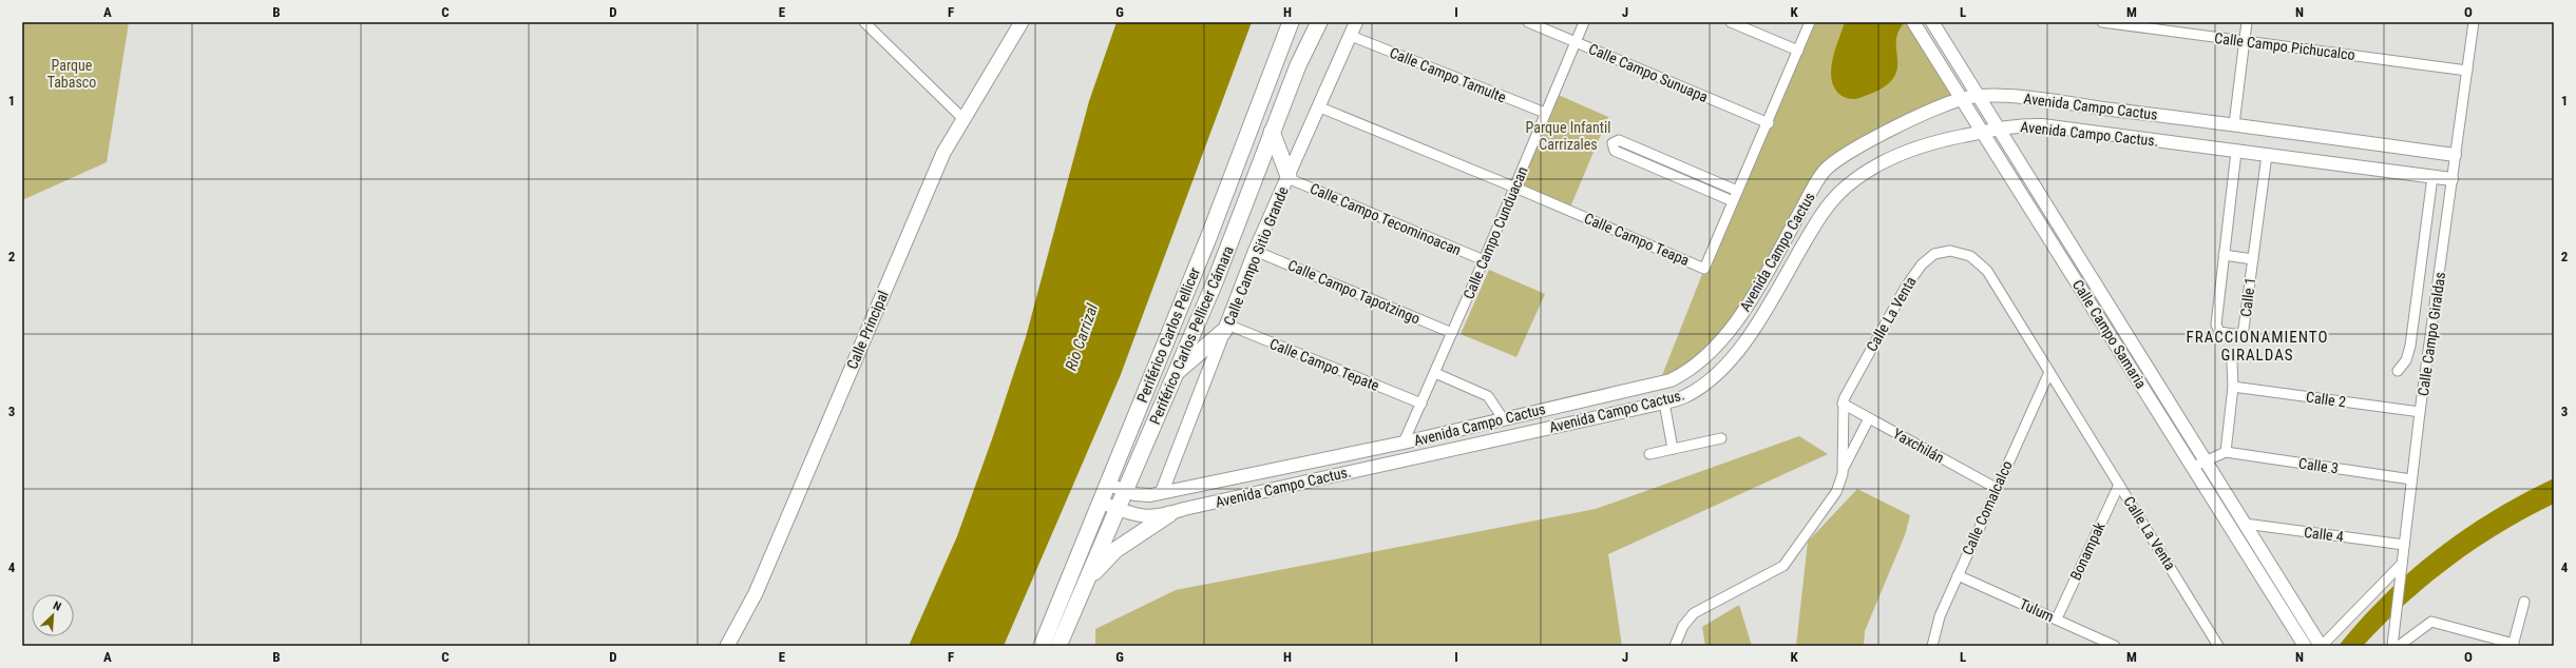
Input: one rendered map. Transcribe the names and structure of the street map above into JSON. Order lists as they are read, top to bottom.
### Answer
{
  "streets": {
    "main road": ["Calle Principal", "Periférico Carlos Pellicer", "Periférico Carlos Pellicer Cámara"],
    "street": [
      "Calle Campo Pichucalco",
      "Calle Campo Sunuapa",
      "Calle Campo Tamulte",
      "Avenida Campo Cactus",
      "Avenida Campo Cactus.",
      "Calle Campo Tecominoacan",
      "Calle Campo Cunduacan",
      "Calle Campo Teapa",
      "Calle Campo Sitio Grande",
      "Calle Campo Tapotzingo",
      "Calle 1",
      "Calle La Venta",
      "Calle Campo Samaria",
      "Calle Campo Giraldas",
      "Calle Campo Tepate",
      "Calle 2",
      "Yaxchilán",
      "Calle 3",
      "Calle Comalcalco",
      "Calle 4",
      "Bonampak",
      "Tulum"
    ]
  },
  "crossings": [
    ["Calle Campo Pichucalco", "Calle Campo Giraldas"],
    ["Calle Campo Sunuapa", "Calle Campo Cunduacan"],
    ["Calle Campo Sunuapa", "Calle Campo Teapa"],
    ["Calle Campo Tamulte", "Calle Campo Cunduacan"],
    ["Calle Campo Tamulte", "Calle Campo Sitio Grande"],
    ["Avenida Campo Cactus", "Calle Campo Cunduacan"],
    ["Avenida Campo Cactus", "Calle Campo Sitio Grande"],
    ["Avenida Campo Cactus", "Calle Campo Samaria"],
    ["Avenida Campo Cactus", "Calle Campo Giraldas"],
    ["Avenida Campo Cactus", "Periférico Carlos Pellicer"],
    ["Avenida Campo Cactus", "Periférico Carlos Pellicer Cámara"],
    ["Avenida Campo Cactus.", "Calle 1"],
    ["Avenida Campo Cactus.", "Calle Campo Samaria"],
    ["Avenida Campo Cactus.", "Calle Campo Giraldas"],
    ["Avenida Campo Cactus.", "Periférico Carlos Pellicer"],
    ["Avenida Campo Cactus.", "Periférico Carlos Pellicer Cámara"],
    ["Calle Campo Tecominoacan", "Calle Campo Cunduacan"],
    ["Calle Campo Tecominoacan", "Calle Campo Sitio Grande"],
    ["Calle Campo Cunduacan", "Calle Campo Teapa"],
    ["Calle Campo Cunduacan", "Calle Campo Tapotzingo"],
    ["Calle Campo Cunduacan", "Calle Campo Tepate"],
    ["Calle Campo Teapa", "Calle Campo Sitio Grande"],
    ["Calle Campo Sitio Grande", "Calle Campo Tapotzingo"],
    ["Calle Campo Sitio Grande", "Calle Campo Tepate"],
    ["Calle La Venta", "Yaxchilán"],
    ["Calle La Venta", "Calle Comalcalco"],
    ["Calle La Venta", "Bonampak"],
    ["Calle Campo Samaria", "Calle 4"],
    ["Calle Campo Giraldas", "Calle 2"],
    ["Calle Campo Giraldas", "Calle 3"],
    ["Calle Campo Giraldas", "Calle 4"],
    ["Yaxchilán", "Calle Comalcalco"],
    ["Calle Comalcalco", "Tulum"],
    ["Bonampak", "Tulum"]
  ],
  "districts": ["FRACCIONAMIENTO GIRALDAS"],
  "water": ["Rio Carrizal"],
  "parks": ["Parque Tabasco", "Parque Infantil Carrizales"],
  "north": "top right",
  "grid": {
    "columns": [
      "A",
      "B",
      "C",
      "D",
      "E",
      "F",
      "G",
      "H",
      "I",
      "J",
      "K",
      "L",
      "M",
      "N",
      "O"
    ],
    "rows": [
      "1",
      "2",
      "3",
      "4"
    ]
  }
}
